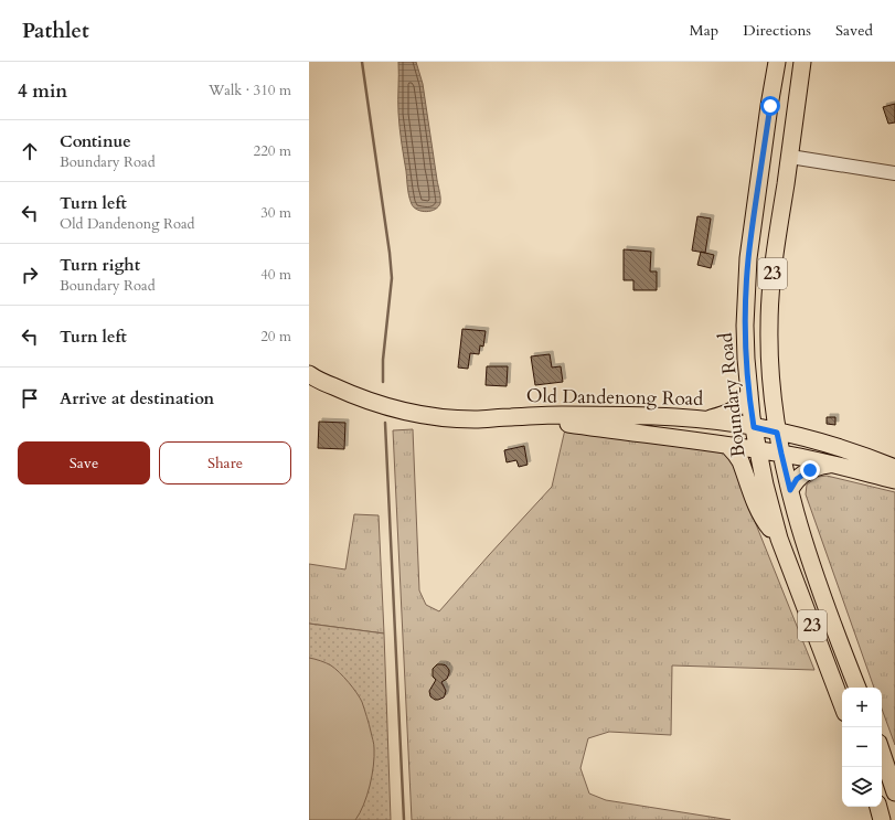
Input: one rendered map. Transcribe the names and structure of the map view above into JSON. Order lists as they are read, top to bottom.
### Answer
{
  "streets": {
    "main road": ["23", "Boundary Road", "Old Dandenong Road"]
  },
  "crossings": [
    ["23", "Old Dandenong Road"],
    ["Boundary Road", "Old Dandenong Road"]
  ],
  "page": {
    "header": "Pathlet",
    "nav": ["Map", "Directions", "Saved"],
    "heading": ["4 min", "Walk · 310 m"],
    "list": [
      ["Continue", "Boundary Road", "220 m"],
      ["Turn left", "Old Dandenong Road", "30 m"],
      ["Turn right", "Boundary Road", "40 m"],
      ["Turn left", "20 m"],
      "Arrive at destination"
    ],
    "buttons": ["Save", "Share"],
    "map_buttons": ["+", "−"]
  }
}
